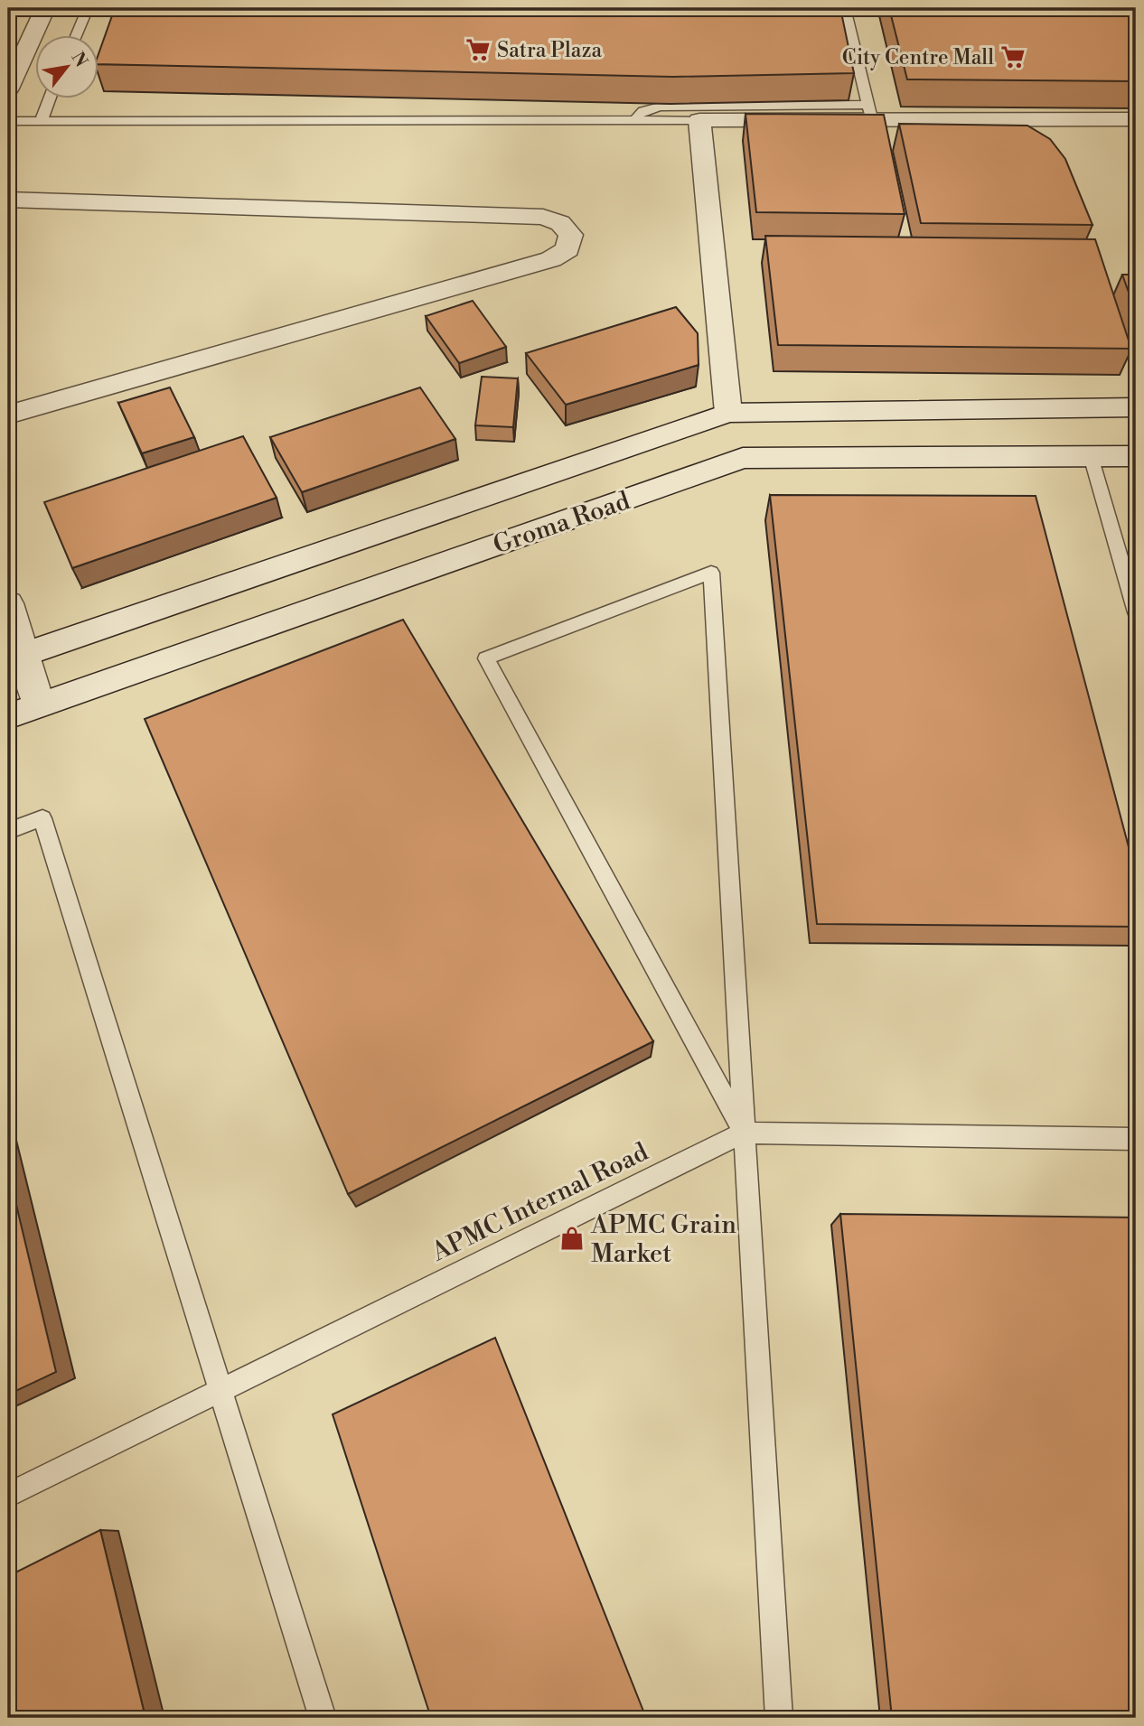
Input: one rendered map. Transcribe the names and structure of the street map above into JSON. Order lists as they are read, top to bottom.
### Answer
{
  "streets": {
    "street": ["Groma Road"],
    "lane": ["APMC Internal Road"]
  },
  "places": {
    "supermarket": ["Satra Plaza", "City Centre Mall"],
    "shop": ["APMC Grain Market"]
  },
  "north": "top right"
}
